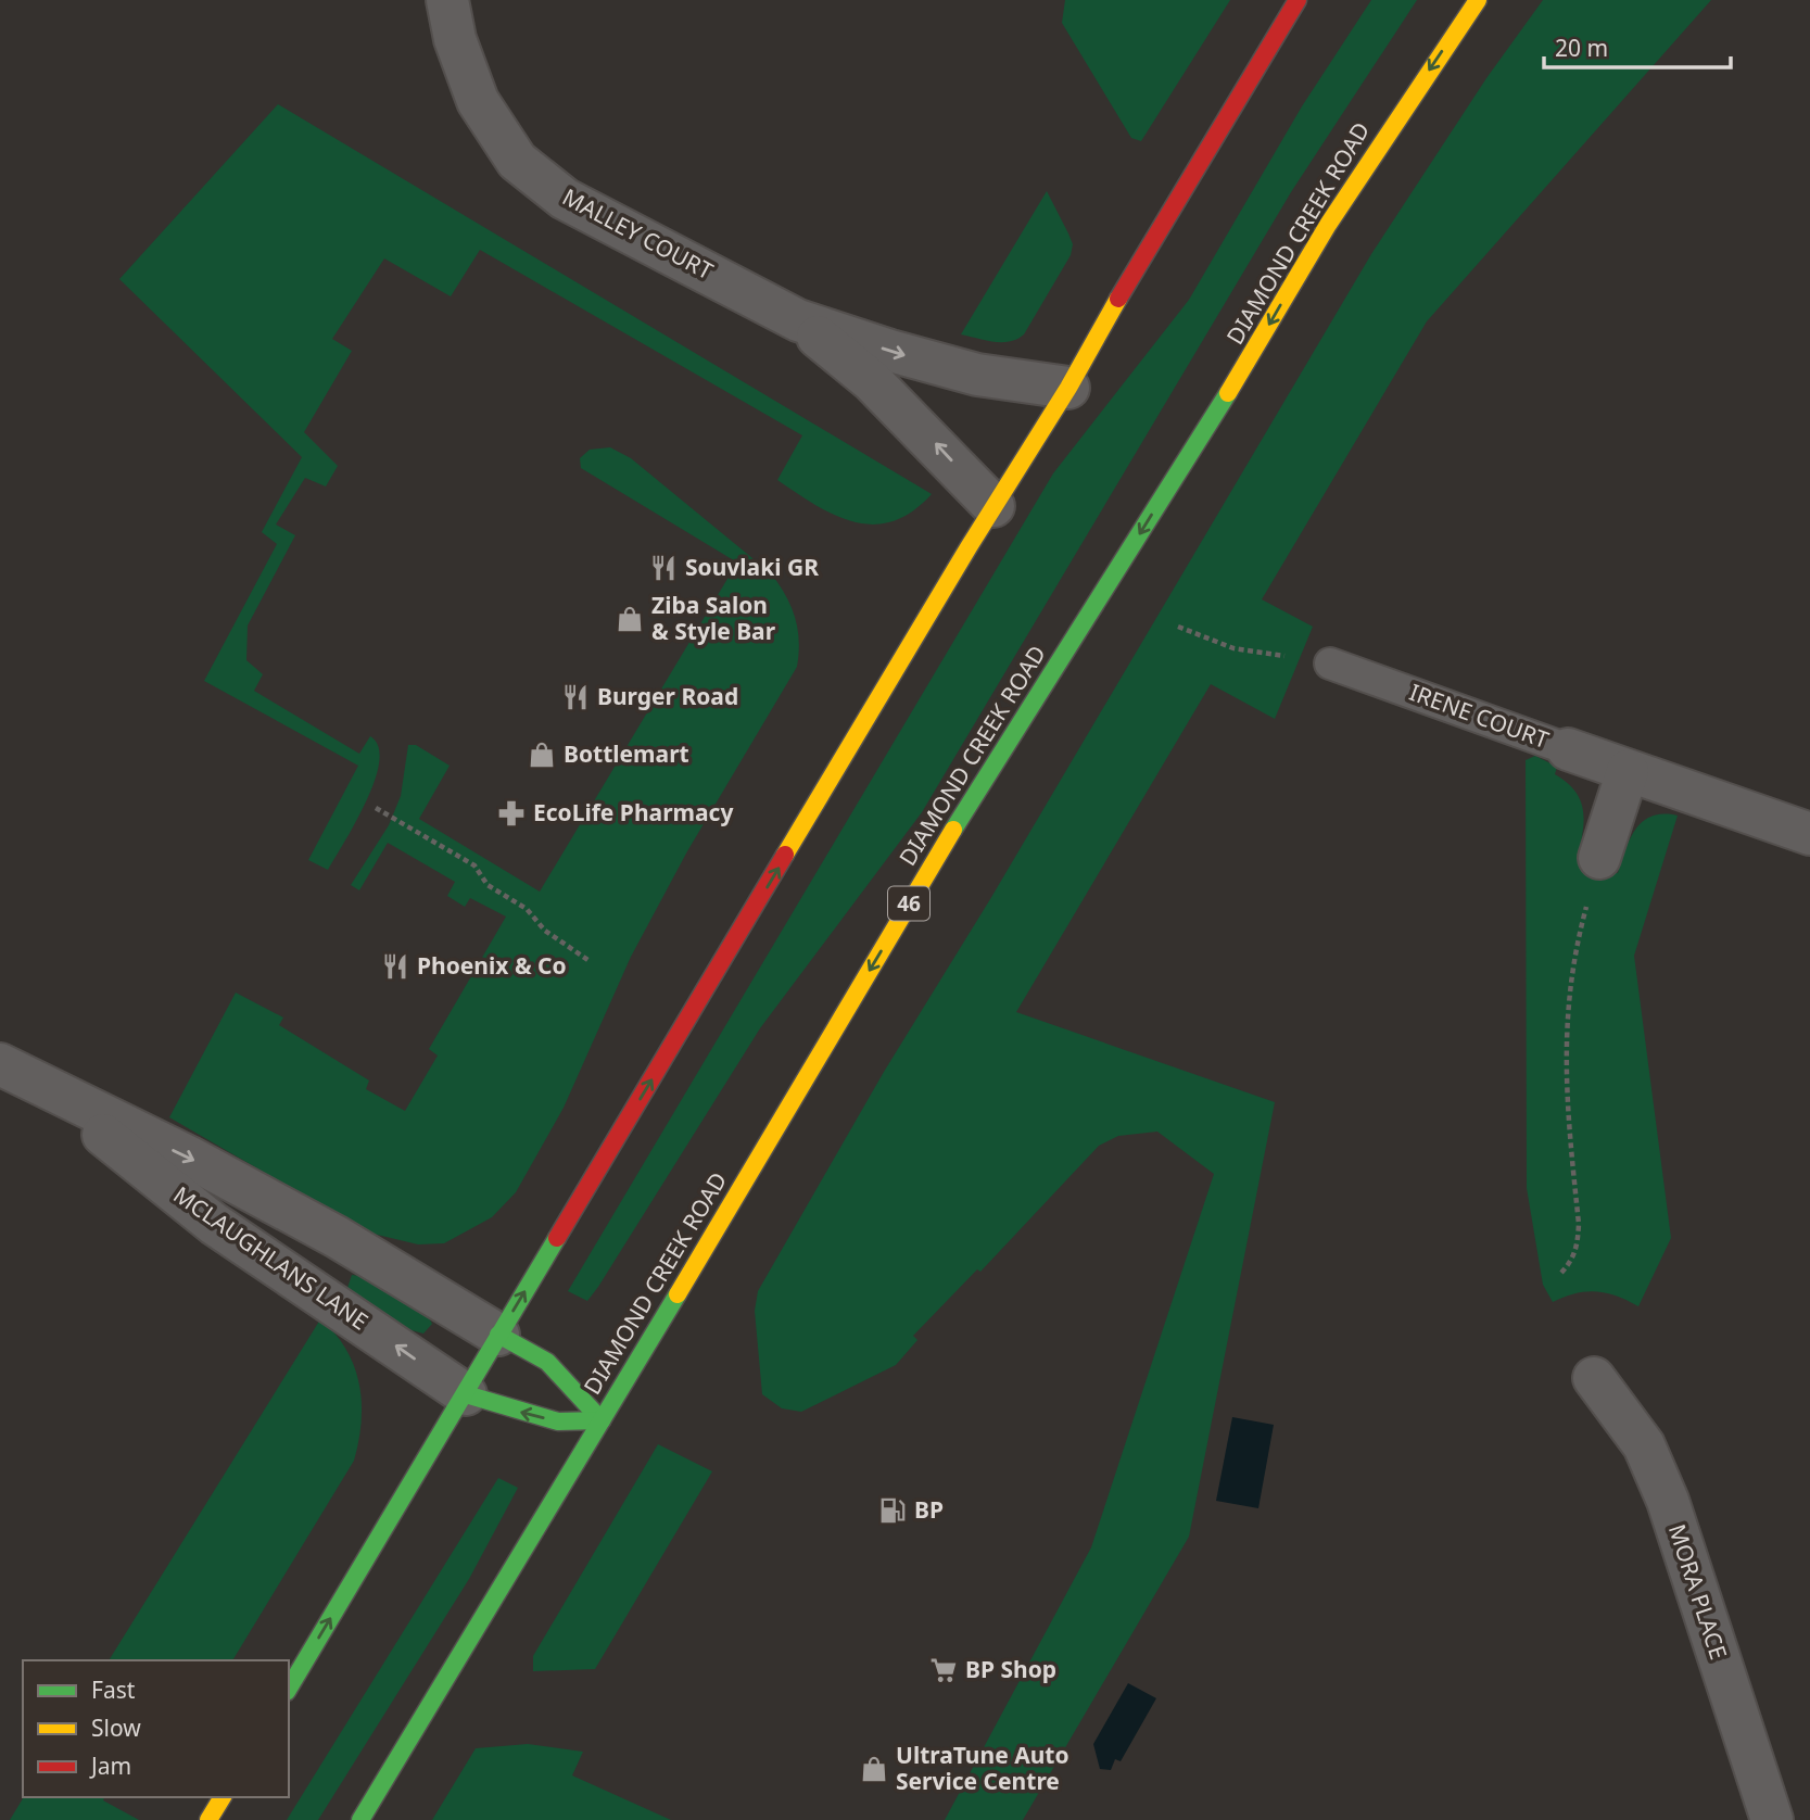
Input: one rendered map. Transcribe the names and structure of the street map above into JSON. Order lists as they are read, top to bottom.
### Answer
{
  "streets": {
    "main road": ["DIAMOND CREEK ROAD", "46"],
    "street": [
      "MALLEY COURT",
      "IRENE COURT",
      "MCLAUGHLANS LANE",
      "MORA PLACE"
    ]
  },
  "places": {
    "restaurant": ["Souvlaki GR", "Burger Road", "Phoenix & Co"],
    "shop": ["Ziba Salon & Style Bar", "Bottlemart", "UltraTune Auto Service Centre"],
    "pharmacy": ["EcoLife Pharmacy"],
    "fuel station": ["BP"],
    "supermarket": ["BP Shop"]
  },
  "legend": ["Fast", "Slow", "Jam"],
  "scale_bar": "20 m"
}
